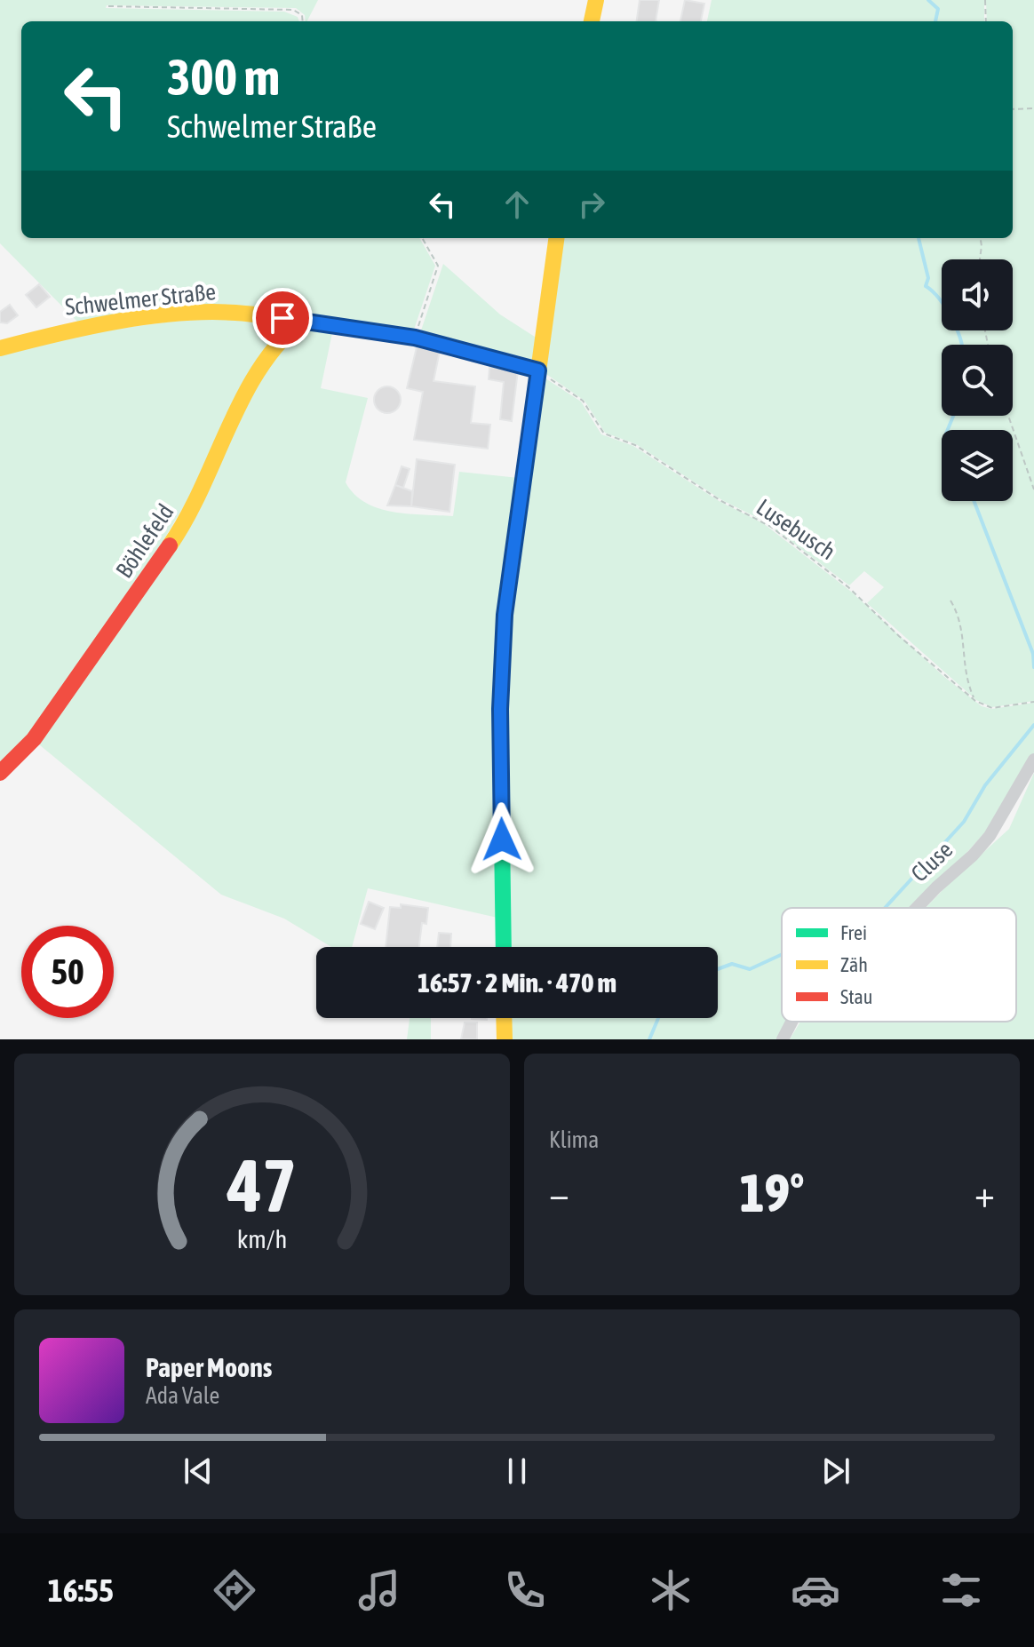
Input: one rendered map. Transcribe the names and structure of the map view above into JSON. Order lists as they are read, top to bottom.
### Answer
{
  "streets": {
    "street": ["Schwelmer Straße", "Böhlefeld", "Cluse"],
    "path": ["Lusebusch"]
  },
  "crossings": [
    ["Schwelmer Straße", "Lusebusch"],
    ["Schwelmer Straße", "Böhlefeld"]
  ],
  "legend": ["Frei", "Zäh", "Stau"],
  "page": {
    "turn": ["300 m", "Schwelmer Straße"],
    "limit": "50",
    "trip": "16:57 · 2 Min. · 470 m",
    "tile": "Klima",
    "heat": ["−", "19°", "+"],
    "song": ["Paper Moons", "Ada Vale"],
    "tabs": "16:55",
    "gauge": ["47", "km/h"]
  }
}
